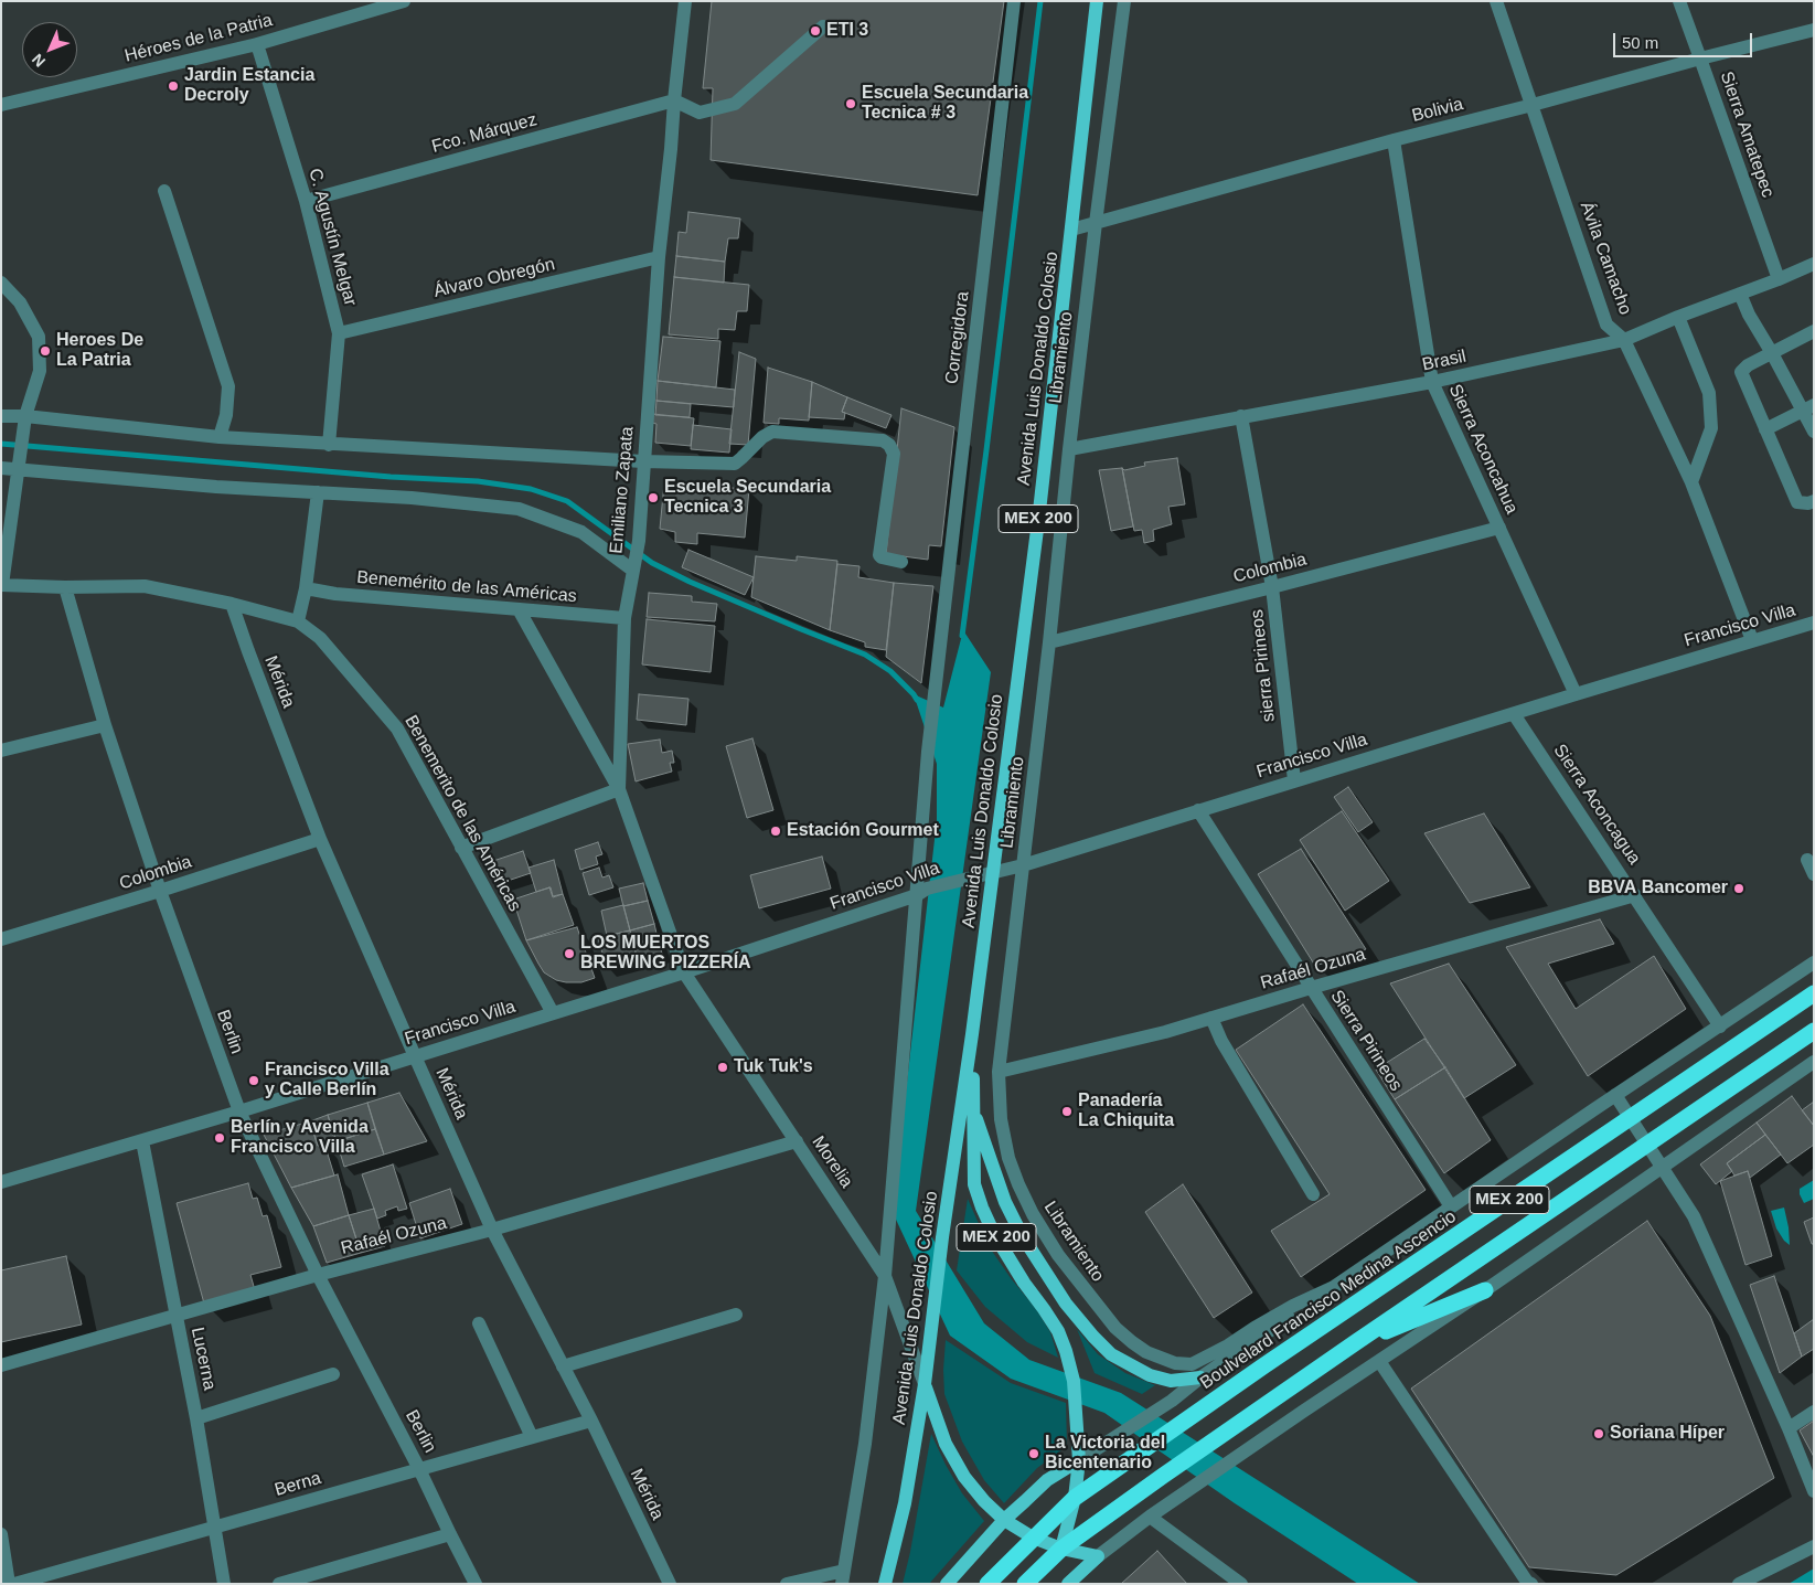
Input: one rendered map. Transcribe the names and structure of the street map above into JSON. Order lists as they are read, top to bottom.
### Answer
{
  "streets": {
    "highway": ["MEX 200", "Boulvelard Francisco Medina Ascencio"],
    "main road": ["Avenida Luis Donaldo Colosio"],
    "street": [
      "Héroes de la Patria",
      "Bolivia",
      "Fco. Márquez",
      "Sierra Amatepec",
      "C. Agustín Melgar",
      "Ávila Camacho",
      "Álvaro Obregón",
      "Corregidora",
      "Libramiento",
      "Brasil",
      "Sierra Aconcahua",
      "Emiliano Zapata",
      "Colombia",
      "Benemérito de las Américas",
      "Francisco Villa",
      "sierra Pirineos",
      "Mérida",
      "Sierra Aconcagua",
      "Benemerito de las Américas",
      "Rafaél Ozuna",
      "Berlin",
      "Sierra Pirineos",
      "Morelia",
      "Lucerna",
      "Berna"
    ]
  },
  "crossings": [
    ["Héroes de la Patria", "C. Agustín Melgar"],
    ["Bolivia", "Sierra Amatepec"],
    ["Bolivia", "Ávila Camacho"],
    ["Bolivia", "Libramiento"],
    ["Bolivia", "Avenida Luis Donaldo Colosio"],
    ["Bolivia", "Sierra Aconcahua"],
    ["Fco. Márquez", "C. Agustín Melgar"],
    ["Fco. Márquez", "Emiliano Zapata"],
    ["Sierra Amatepec", "Brasil"],
    ["C. Agustín Melgar", "Álvaro Obregón"],
    ["Ávila Camacho", "Brasil"],
    ["Ávila Camacho", "Francisco Villa"],
    ["Álvaro Obregón", "Emiliano Zapata"],
    ["Corregidora", "Francisco Villa"],
    ["Corregidora", "Morelia"],
    ["Libramiento", "Brasil"],
    ["Libramiento", "Colombia"],
    ["Libramiento", "Francisco Villa"],
    ["Libramiento", "Rafaél Ozuna"],
    ["Brasil", "Sierra Aconcahua"],
    ["Brasil", "sierra Pirineos"],
    ["Avenida Luis Donaldo Colosio", "MEX 200"],
    ["Avenida Luis Donaldo Colosio", "Francisco Villa"],
    ["Avenida Luis Donaldo Colosio", "Morelia"],
    ["Sierra Aconcahua", "Colombia"],
    ["Sierra Aconcahua", "Francisco Villa"],
    ["Emiliano Zapata", "Benemérito de las Américas"],
    ["Emiliano Zapata", "Francisco Villa"],
    ["Emiliano Zapata", "Morelia"],
    ["MEX 200", "Boulvelard Francisco Medina Ascencio"],
    ["Colombia", "sierra Pirineos"],
    ["Colombia", "Mérida"],
    ["Colombia", "Berlin"],
    ["Francisco Villa", "sierra Pirineos"],
    ["Francisco Villa", "Mérida"],
    ["Francisco Villa", "Sierra Aconcagua"],
    ["Francisco Villa", "Benemerito de las Américas"],
    ["Francisco Villa", "Berlin"],
    ["Francisco Villa", "Sierra Pirineos"],
    ["Francisco Villa", "Morelia"],
    ["Francisco Villa", "Lucerna"],
    ["Mérida", "Rafaél Ozuna"],
    ["Mérida", "Berna"],
    ["Sierra Aconcagua", "Rafaél Ozuna"],
    ["Rafaél Ozuna", "Berlin"],
    ["Rafaél Ozuna", "Sierra Pirineos"],
    ["Rafaél Ozuna", "Morelia"],
    ["Rafaél Ozuna", "Lucerna"],
    ["Berlin", "Berna"],
    ["Lucerna", "Berna"]
  ],
  "places": [
    "ETI 3",
    "Jardin Estancia Decroly",
    "Escuela Secundaria Tecnica # 3",
    "Heroes De La Patria",
    "Escuela Secundaria Tecnica 3",
    "Estación Gourmet",
    "BBVA Bancomer",
    "LOS MUERTOS BREWING PIZZERÍA",
    "Tuk Tuk's",
    "Francisco Villa y Calle Berlín",
    "Panadería La Chiquita",
    "Berlín y Avenida Francisco Villa",
    "Soriana Híper",
    "La Victoria del Bicentenario"
  ],
  "scale_bar": "50 m",
  "north": "bottom left"
}
